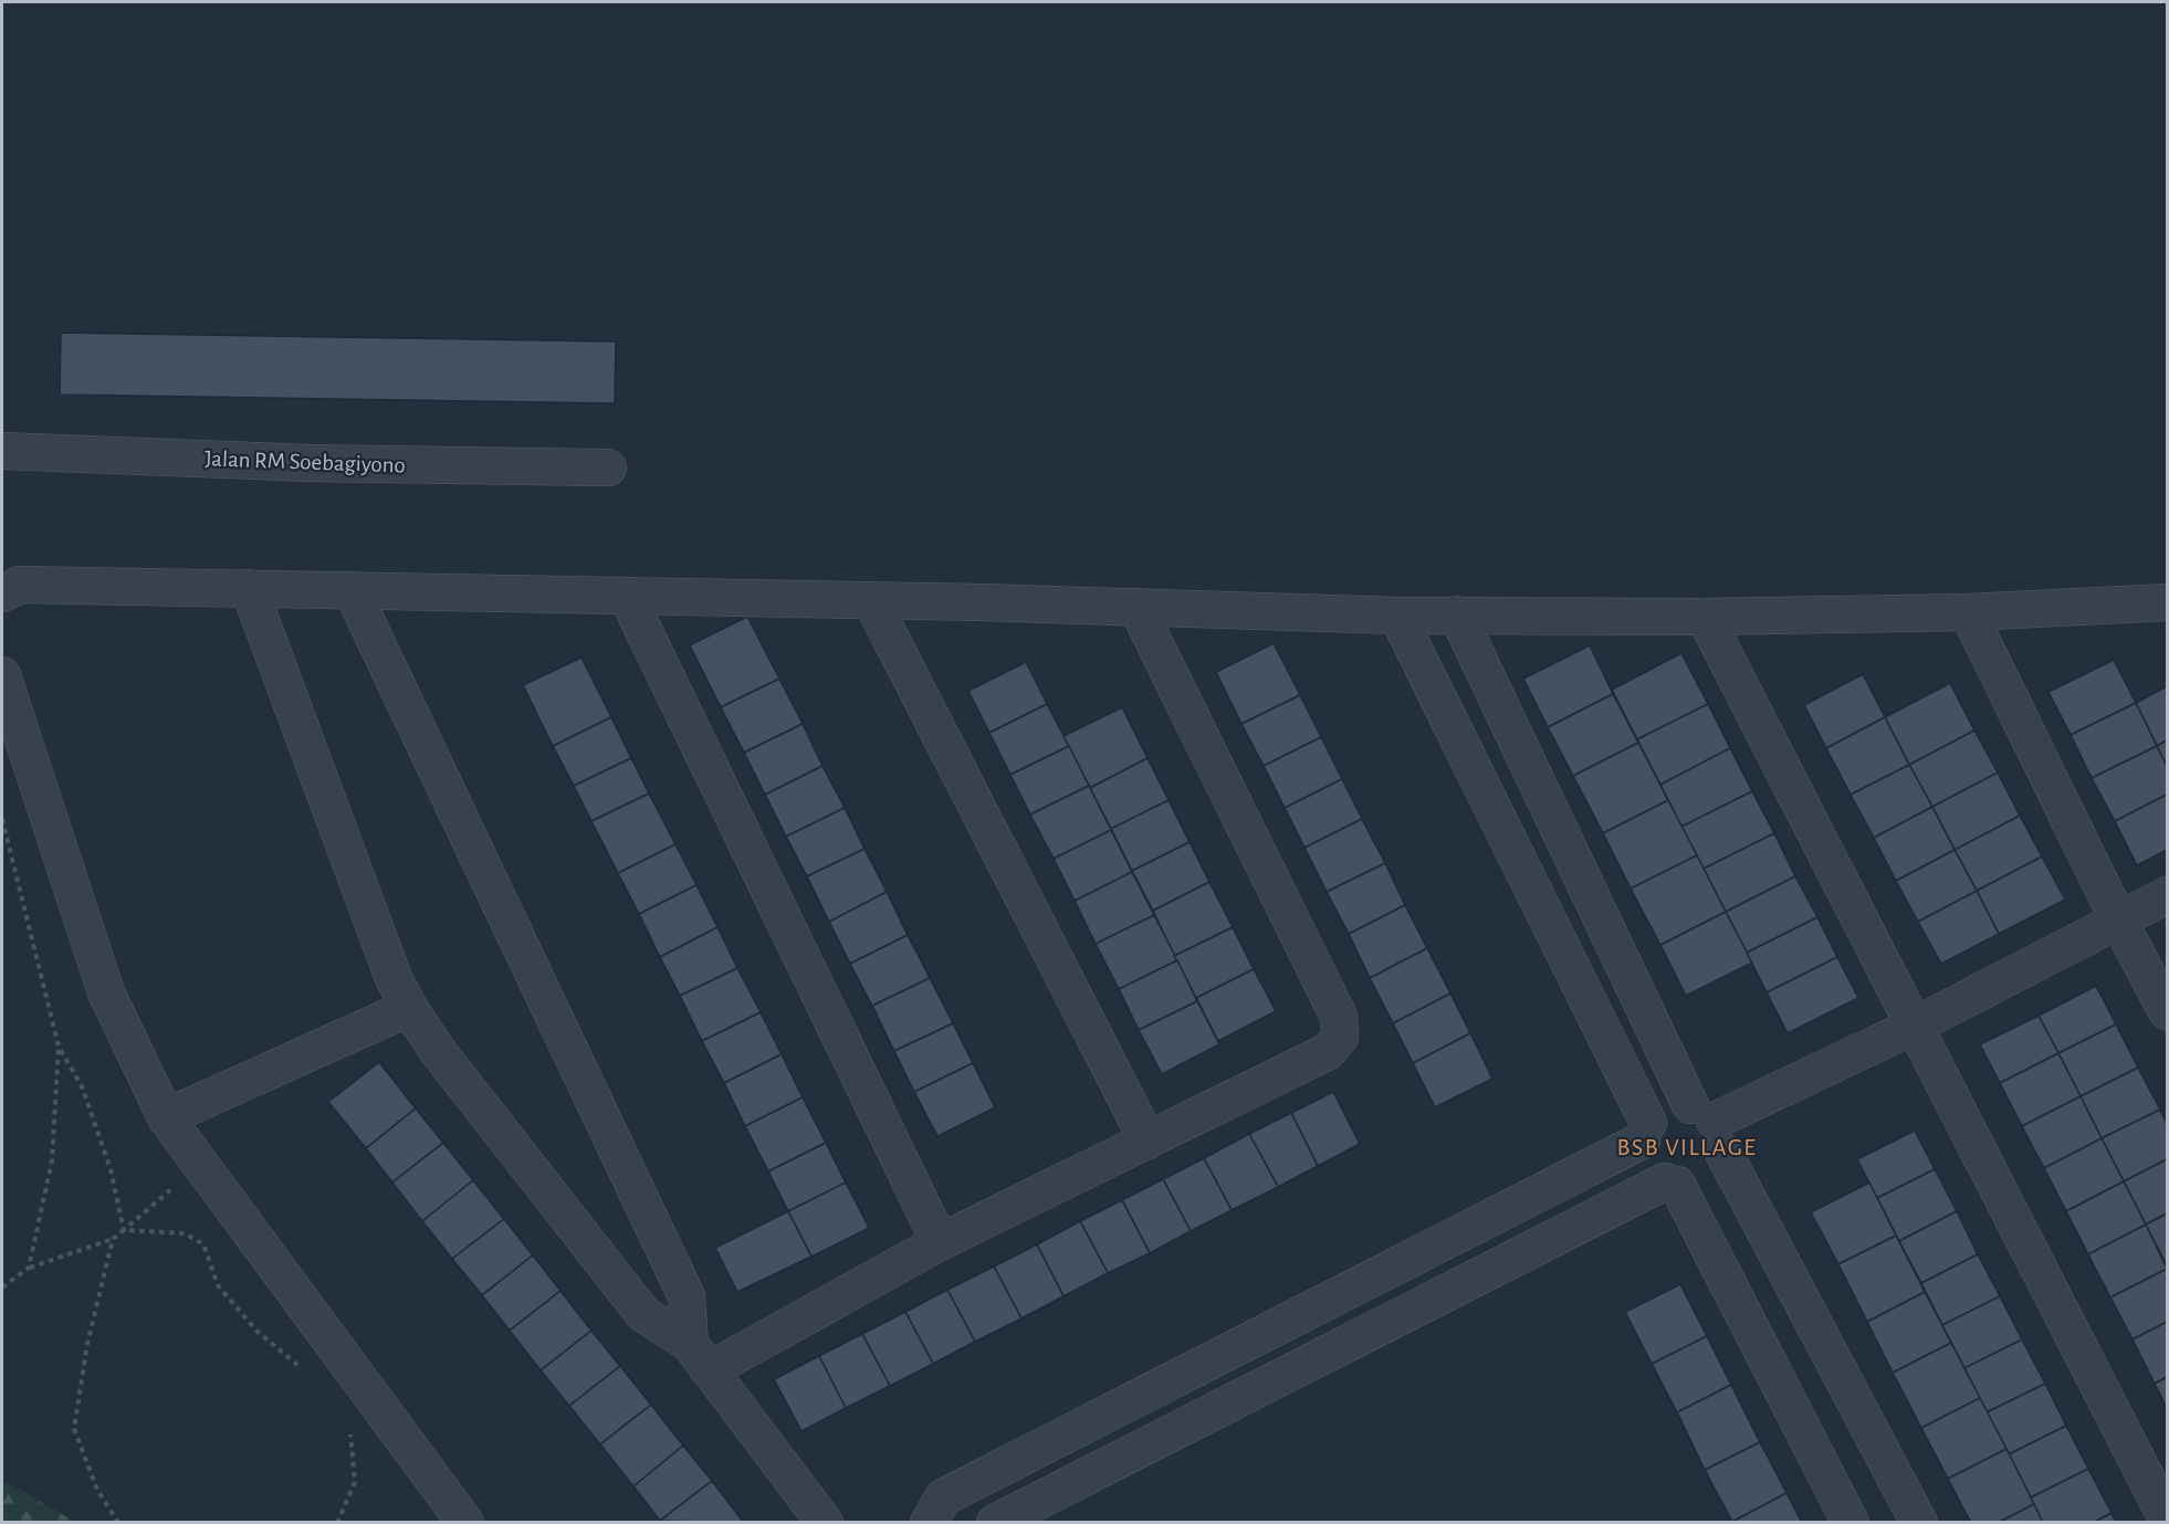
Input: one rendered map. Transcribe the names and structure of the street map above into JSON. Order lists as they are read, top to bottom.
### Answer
{
  "streets": {
    "street": ["Jalan RM Soebagiyono"]
  },
  "districts": ["BSB VILLAGE"]
}
